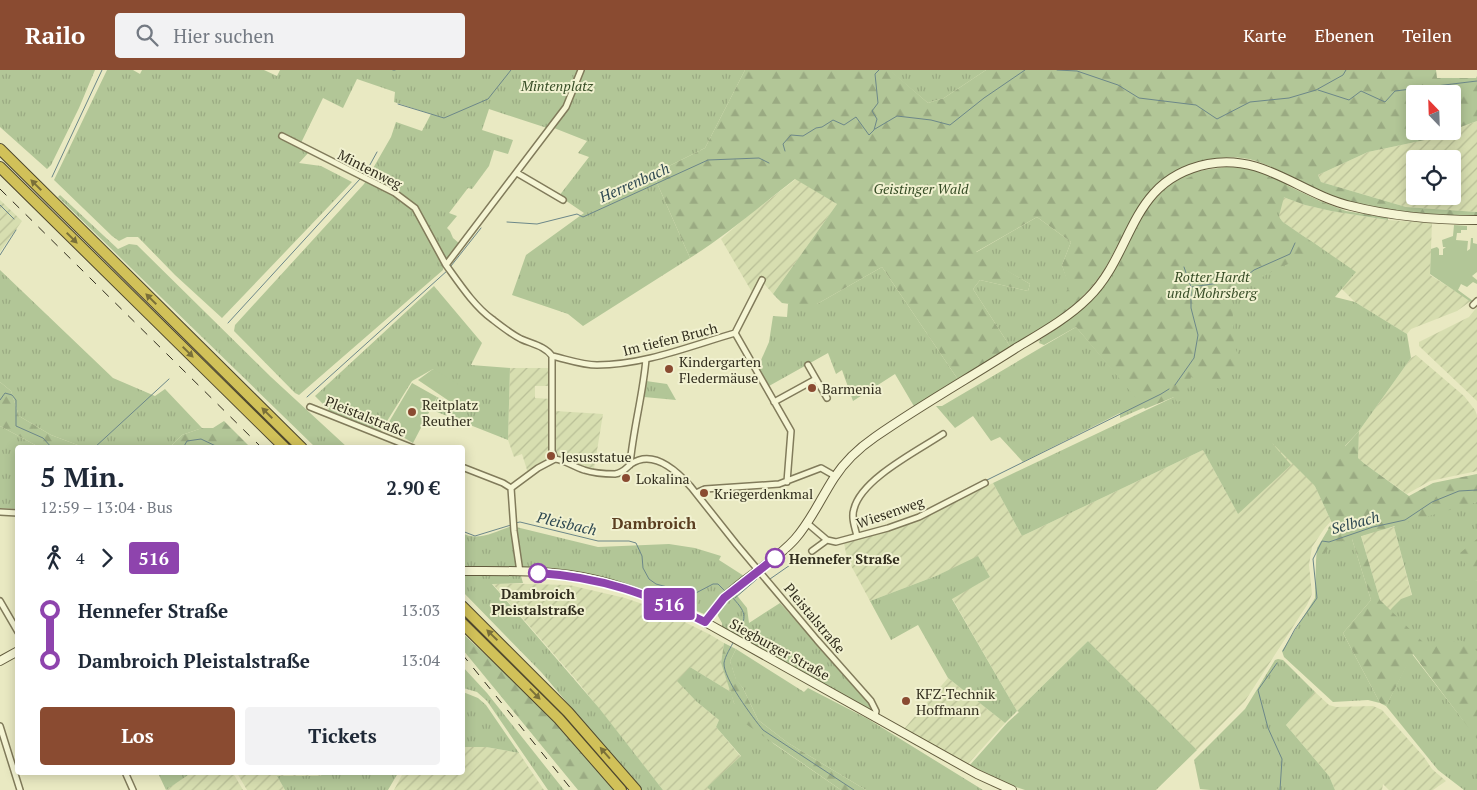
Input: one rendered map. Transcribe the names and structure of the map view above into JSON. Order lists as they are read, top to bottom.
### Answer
{
  "streets": {
    "street": [
      "Mintenweg",
      "Im tiefen Bruch",
      "Pleistalstraße",
      "Wiesenweg",
      "Siegburger Straße"
    ]
  },
  "crossings": [
    ["Mintenweg", "Im tiefen Bruch"],
    ["Pleistalstraße", "Siegburger Straße"]
  ],
  "districts": ["Dambroich"],
  "water": ["Herrenbach", "Selbach", "Pleisbach"],
  "parks": ["Mintenplatz", "Geistinger Wald", "Rotter Hardt und Mohrsberg"],
  "places": [
    "Kindergarten Fledermäuse",
    "Barmenia",
    "Reitplatz Reuther",
    "Jesusstatue",
    "Lokalina",
    "Kriegerdenkmal",
    "Hennefer Straße",
    "Dambroich Pleistalstraße",
    "KFZ-Technik Hoffmann"
  ],
  "lines": ["bus line 516"],
  "north": "top left",
  "page": {
    "header": "Railo",
    "search": "Hier suchen",
    "nav": ["Karte", "Ebenen", "Teilen"],
    "on_map": "516",
    "heading": ["5 Min.", "12:59 – 13:04 · Bus", "2.90 €"],
    "legs": ["4", "516"],
    "list": [
      {
        "name": "Hennefer Straße",
        "value": "13:03"
      },
      {
        "name": "Dambroich Pleistalstraße",
        "value": "13:04"
      }
    ],
    "buttons": ["Los", "Tickets"]
  }
}
